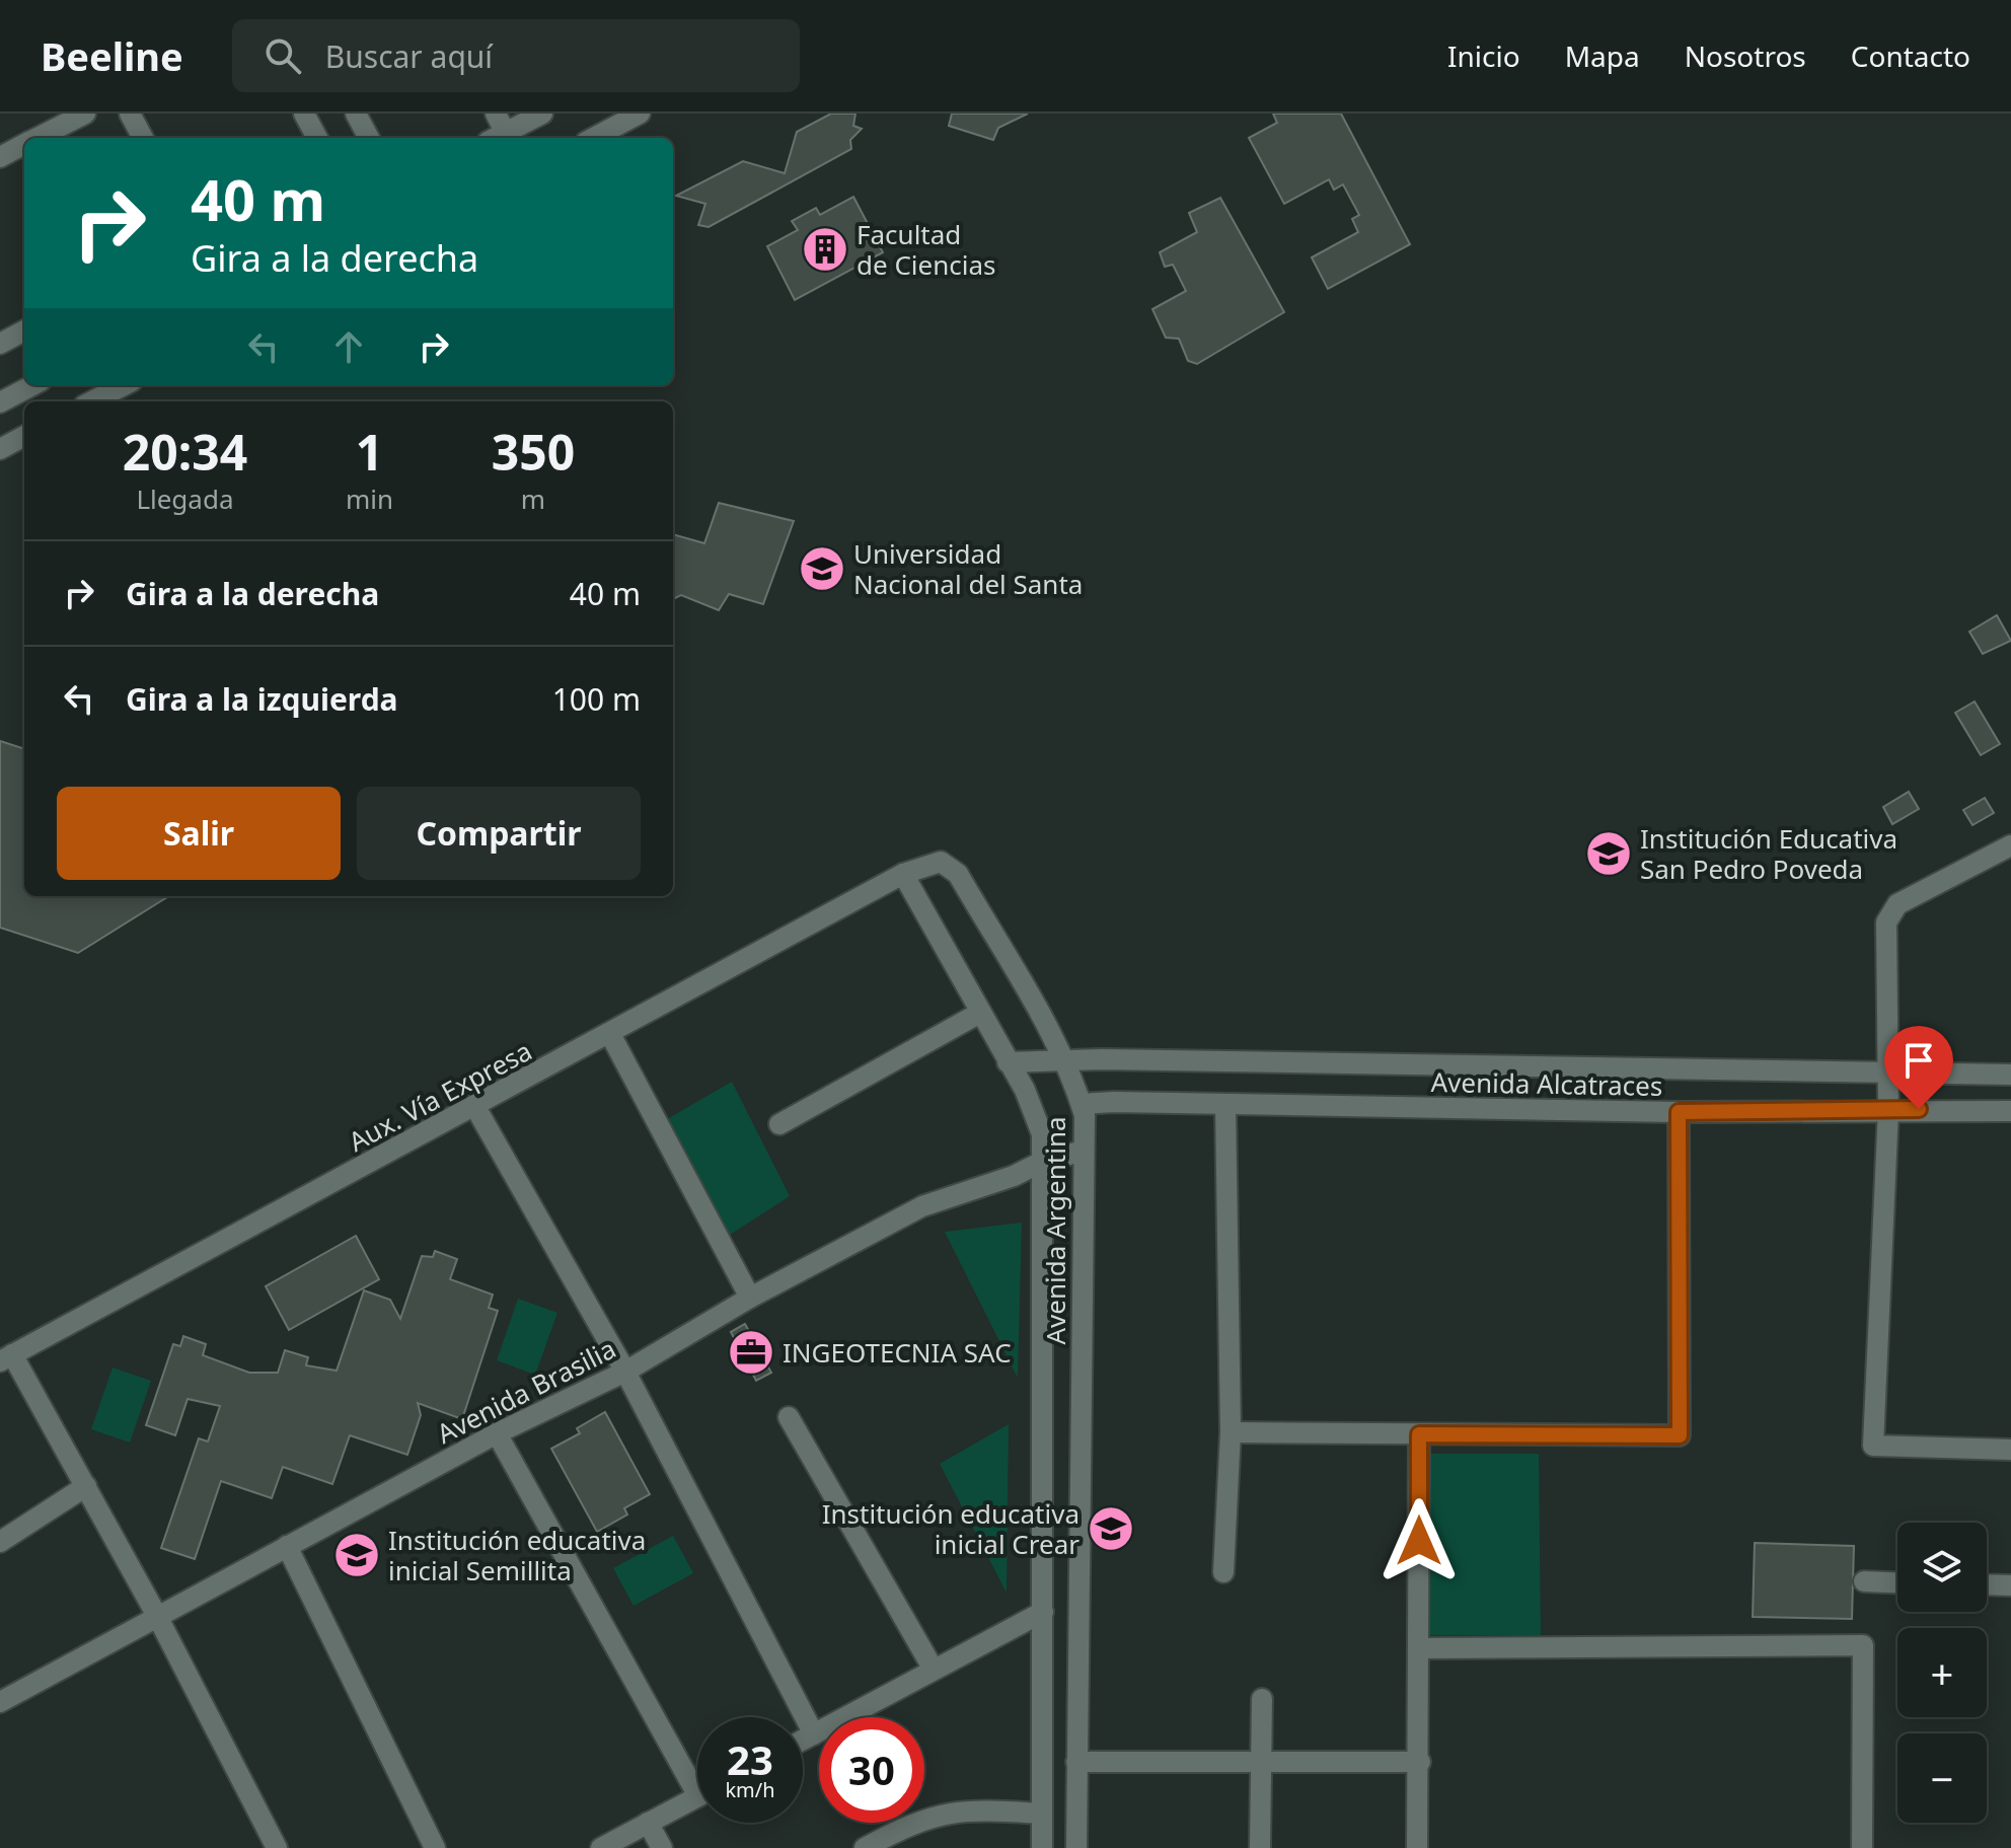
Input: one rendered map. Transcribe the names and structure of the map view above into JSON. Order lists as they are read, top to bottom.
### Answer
{
  "streets": {
    "street": [
      "Avenida Alcatraces",
      "Aux. Vía Expresa",
      "Avenida Argentina",
      "Avenida Brasilia"
    ]
  },
  "crossings": [
    ["Avenida Alcatraces", "Avenida Argentina"],
    ["Aux. Vía Expresa", "Avenida Argentina"],
    ["Avenida Argentina", "Avenida Brasilia"]
  ],
  "places": {
    "building": ["Facultad de Ciencias"],
    "school or university": [
      "Universidad Nacional del Santa",
      "Institución Educativa San Pedro Poveda",
      "Institución educativa inicial Crear",
      "Institución educativa inicial Semillita"
    ],
    "office": ["INGEOTECNIA SAC"]
  },
  "page": {
    "header": "Beeline",
    "search": "Buscar aquí",
    "nav": [
      "Inicio",
      "Mapa",
      "Nosotros",
      "Contacto"
    ],
    "turn": ["40 m", "Gira a la derecha"],
    "eta": [
      "20:34",
      "Llegada",
      "1",
      "min",
      "350",
      "m"
    ],
    "list": [
      {
        "name": "Gira a la derecha",
        "value": "40 m"
      },
      {
        "name": "Gira a la izquierda",
        "value": "100 m"
      }
    ],
    "buttons": ["Salir", "Compartir"],
    "map_buttons": ["+", "−"],
    "speed": "23 km/h",
    "limit": "30"
  }
}
